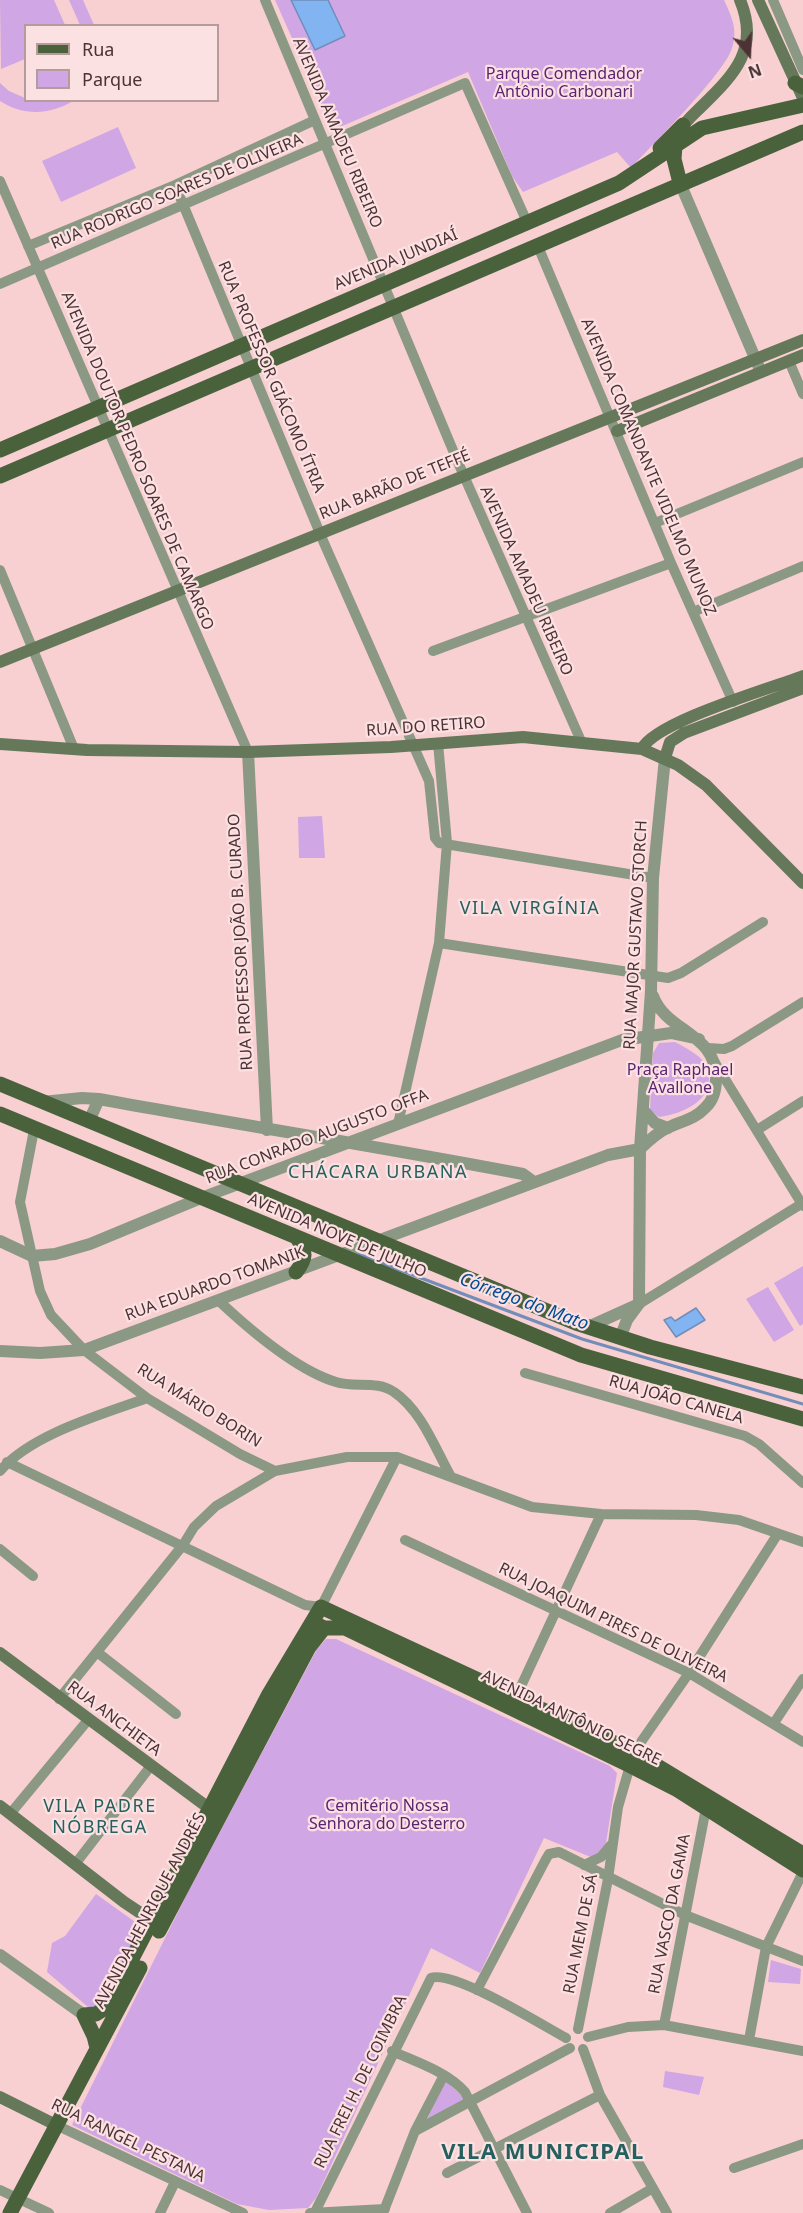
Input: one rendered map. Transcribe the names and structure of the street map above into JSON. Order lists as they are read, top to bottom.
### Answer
{
  "streets": {
    "main road": [
      "AVENIDA JUNDIAÍ",
      "RUA BARÃO DE TEFFÉ",
      "RUA DO RETIRO",
      "AVENIDA NOVE DE JULHO",
      "AVENIDA ANTÔNIO SEGRE",
      "RUA ANCHIETA",
      "AVENIDA HENRIQUE ANDRÉS",
      "RUA RANGEL PESTANA"
    ],
    "street": [
      "AVENIDA AMADEU RIBEIRO",
      "RUA RODRIGO SOARES DE OLIVEIRA",
      "RUA PROFESSOR GIÁCOMO ÍTRIA",
      "AVENIDA DOUTOR PEDRO SOARES DE CAMARGO",
      "AVENIDA COMANDANTE VIDELMO MUNOZ",
      "RUA MAJOR GUSTAVO STORCH",
      "RUA PROFESSOR JOÃO B. CURADO",
      "RUA CONRADO AUGUSTO OFFA",
      "RUA EDUARDO TOMANIK",
      "RUA JOÃO CANELA",
      "RUA MÁRIO BORIN",
      "RUA JOAQUIM PIRES DE OLIVEIRA",
      "RUA VASCO DA GAMA",
      "RUA MEM DE SÁ",
      "RUA FREI H. DE COIMBRA"
    ]
  },
  "crossings": [
    ["AVENIDA AMADEU RIBEIRO", "RUA RODRIGO SOARES DE OLIVEIRA"],
    ["AVENIDA AMADEU RIBEIRO", "AVENIDA JUNDIAÍ"],
    ["AVENIDA AMADEU RIBEIRO", "RUA BARÃO DE TEFFÉ"],
    ["AVENIDA AMADEU RIBEIRO", "RUA DO RETIRO"],
    ["RUA RODRIGO SOARES DE OLIVEIRA", "AVENIDA JUNDIAÍ"],
    ["RUA RODRIGO SOARES DE OLIVEIRA", "RUA PROFESSOR GIÁCOMO ÍTRIA"],
    ["RUA RODRIGO SOARES DE OLIVEIRA", "AVENIDA DOUTOR PEDRO SOARES DE CAMARGO"],
    ["AVENIDA JUNDIAÍ", "RUA PROFESSOR GIÁCOMO ÍTRIA"],
    ["AVENIDA JUNDIAÍ", "AVENIDA DOUTOR PEDRO SOARES DE CAMARGO"],
    ["RUA PROFESSOR GIÁCOMO ÍTRIA", "RUA BARÃO DE TEFFÉ"],
    ["RUA PROFESSOR GIÁCOMO ÍTRIA", "RUA DO RETIRO"],
    ["AVENIDA DOUTOR PEDRO SOARES DE CAMARGO", "RUA BARÃO DE TEFFÉ"],
    ["AVENIDA DOUTOR PEDRO SOARES DE CAMARGO", "RUA DO RETIRO"],
    ["AVENIDA DOUTOR PEDRO SOARES DE CAMARGO", "RUA PROFESSOR JOÃO B. CURADO"],
    ["AVENIDA COMANDANTE VIDELMO MUNOZ", "RUA BARÃO DE TEFFÉ"],
    ["RUA DO RETIRO", "RUA MAJOR GUSTAVO STORCH"],
    ["RUA DO RETIRO", "RUA PROFESSOR JOÃO B. CURADO"],
    ["RUA MAJOR GUSTAVO STORCH", "RUA CONRADO AUGUSTO OFFA"],
    ["RUA MAJOR GUSTAVO STORCH", "RUA EDUARDO TOMANIK"],
    ["RUA CONRADO AUGUSTO OFFA", "AVENIDA NOVE DE JULHO"],
    ["RUA CONRADO AUGUSTO OFFA", "RUA MÁRIO BORIN"],
    ["AVENIDA NOVE DE JULHO", "RUA EDUARDO TOMANIK"],
    ["AVENIDA NOVE DE JULHO", "RUA MÁRIO BORIN"],
    ["RUA EDUARDO TOMANIK", "RUA MÁRIO BORIN"],
    ["AVENIDA ANTÔNIO SEGRE", "AVENIDA HENRIQUE ANDRÉS"],
    ["AVENIDA ANTÔNIO SEGRE", "RUA VASCO DA GAMA"],
    ["AVENIDA ANTÔNIO SEGRE", "RUA MEM DE SÁ"],
    ["RUA ANCHIETA", "AVENIDA HENRIQUE ANDRÉS"],
    ["AVENIDA HENRIQUE ANDRÉS", "RUA RANGEL PESTANA"]
  ],
  "districts": [
    "VILA VIRGÍNIA",
    "CHÁCARA URBANA",
    "VILA PADRE NÓBREGA",
    "VILA MUNICIPAL"
  ],
  "water": ["Córrego do Mato"],
  "parks": ["Parque Comendador Antônio Carbonari", "Praça Raphael Avallone", "Cemitério Nossa Senhora do Desterro"],
  "legend": ["Rua", "Parque"],
  "north": "bottom"
}
